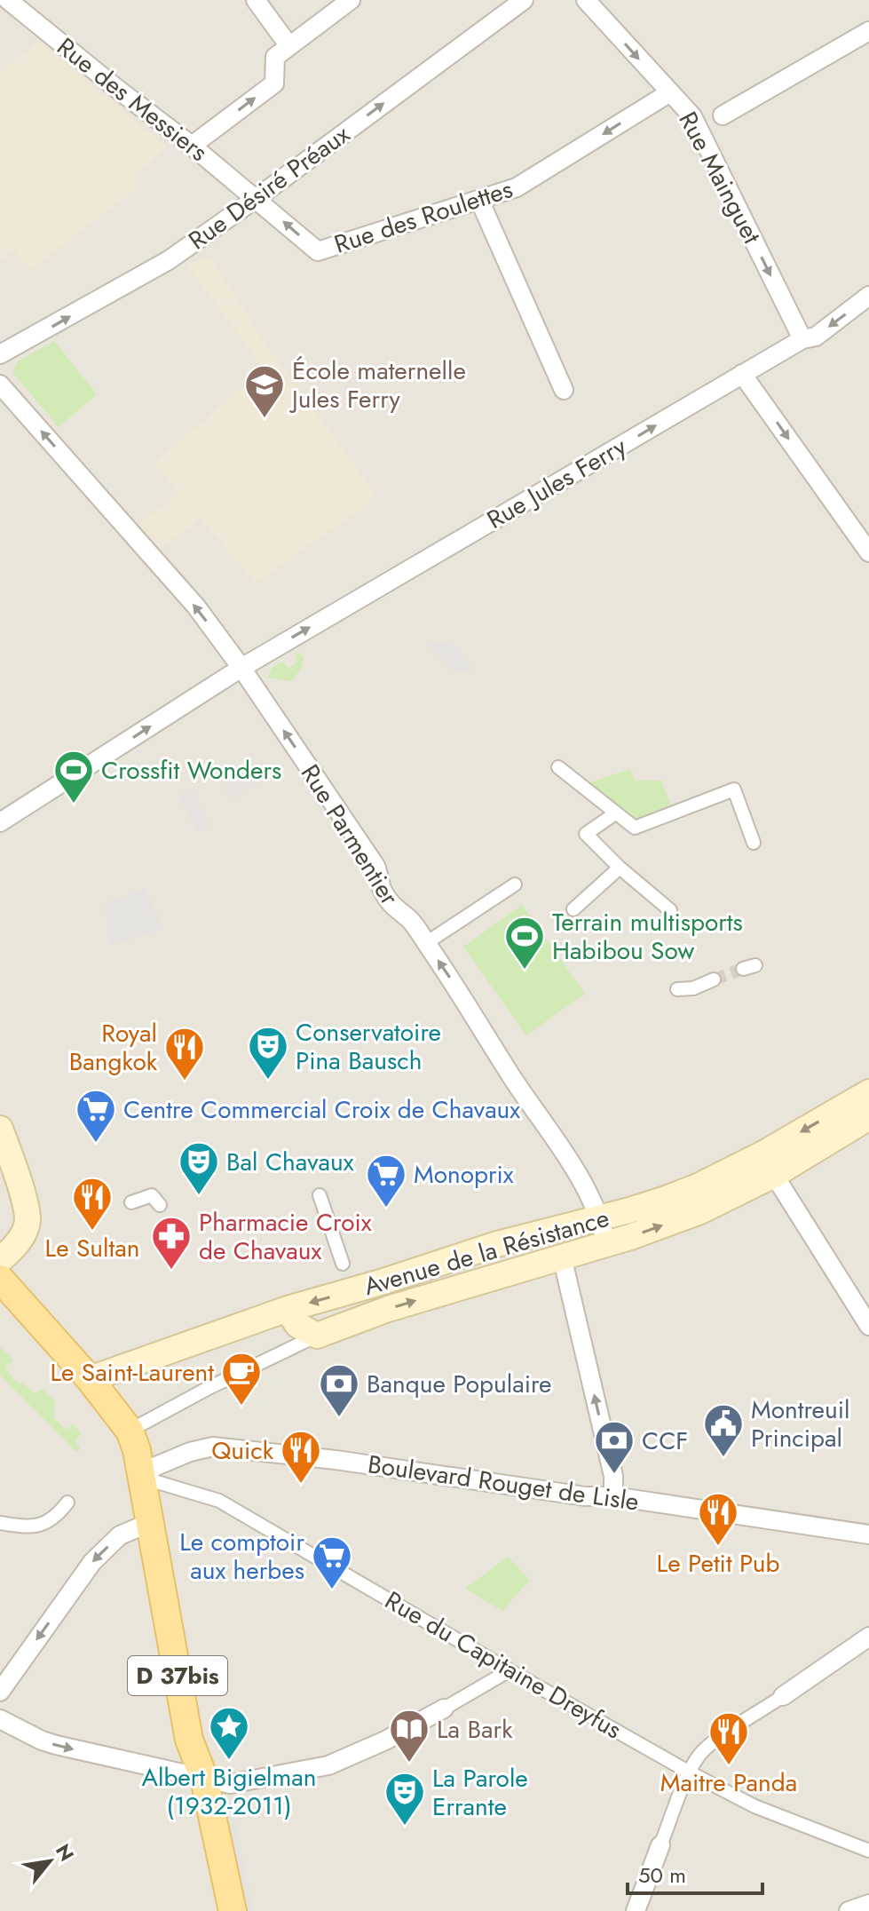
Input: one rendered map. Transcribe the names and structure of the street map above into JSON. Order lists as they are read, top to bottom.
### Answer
{
  "streets": {
    "main road": ["Avenue de la Résistance", "D 37bis"],
    "street": [
      "Rue des Messiers",
      "Rue Mainguet",
      "Rue Désiré Préaux",
      "Rue des Roulettes",
      "Rue Jules Ferry",
      "Rue Parmentier",
      "Boulevard Rouget de Lisle",
      "Rue du Capitaine Dreyfus"
    ]
  },
  "crossings": [
    ["Rue des Messiers", "Rue Désiré Préaux"],
    ["Rue des Messiers", "Rue des Roulettes"],
    ["Rue Mainguet", "Rue des Roulettes"],
    ["Rue Mainguet", "Rue Jules Ferry"],
    ["Rue Désiré Préaux", "Rue des Roulettes"],
    ["Rue Jules Ferry", "Rue Parmentier"],
    ["Rue Parmentier", "Avenue de la Résistance"],
    ["Boulevard Rouget de Lisle", "Rue du Capitaine Dreyfus"],
    ["Boulevard Rouget de Lisle", "D 37bis"],
    ["Rue du Capitaine Dreyfus", "D 37bis"]
  ],
  "one_way": [
    "Rue Mainguet",
    "Rue des Roulettes",
    "Rue Jules Ferry",
    "Rue Parmentier"
  ],
  "places": {
    "school or university": ["École maternelle Jules Ferry"],
    "sports": ["Crossfit Wonders", "Terrain multisports Habibou Sow"],
    "theatre": ["Conservatoire Pina Bausch", "Bal Chavaux", "La Parole Errante"],
    "restaurant": [
      "Royal Bangkok",
      "Le Sultan",
      "Quick",
      "Le Petit Pub",
      "Maitre Panda"
    ],
    "supermarket": ["Centre Commercial Croix de Chavaux", "Monoprix", "Le comptoir aux herbes"],
    "pharmacy": ["Pharmacie Croix de Chavaux"],
    "cafe": ["Le Saint-Laurent"],
    "bank": ["Banque Populaire", "CCF"],
    "public building": ["Montreuil Principal"],
    "place": ["Albert Bigielman (1932-2011)"],
    "library": ["La Bark"]
  },
  "scale_bar": "50 m",
  "north": "top right"
}
